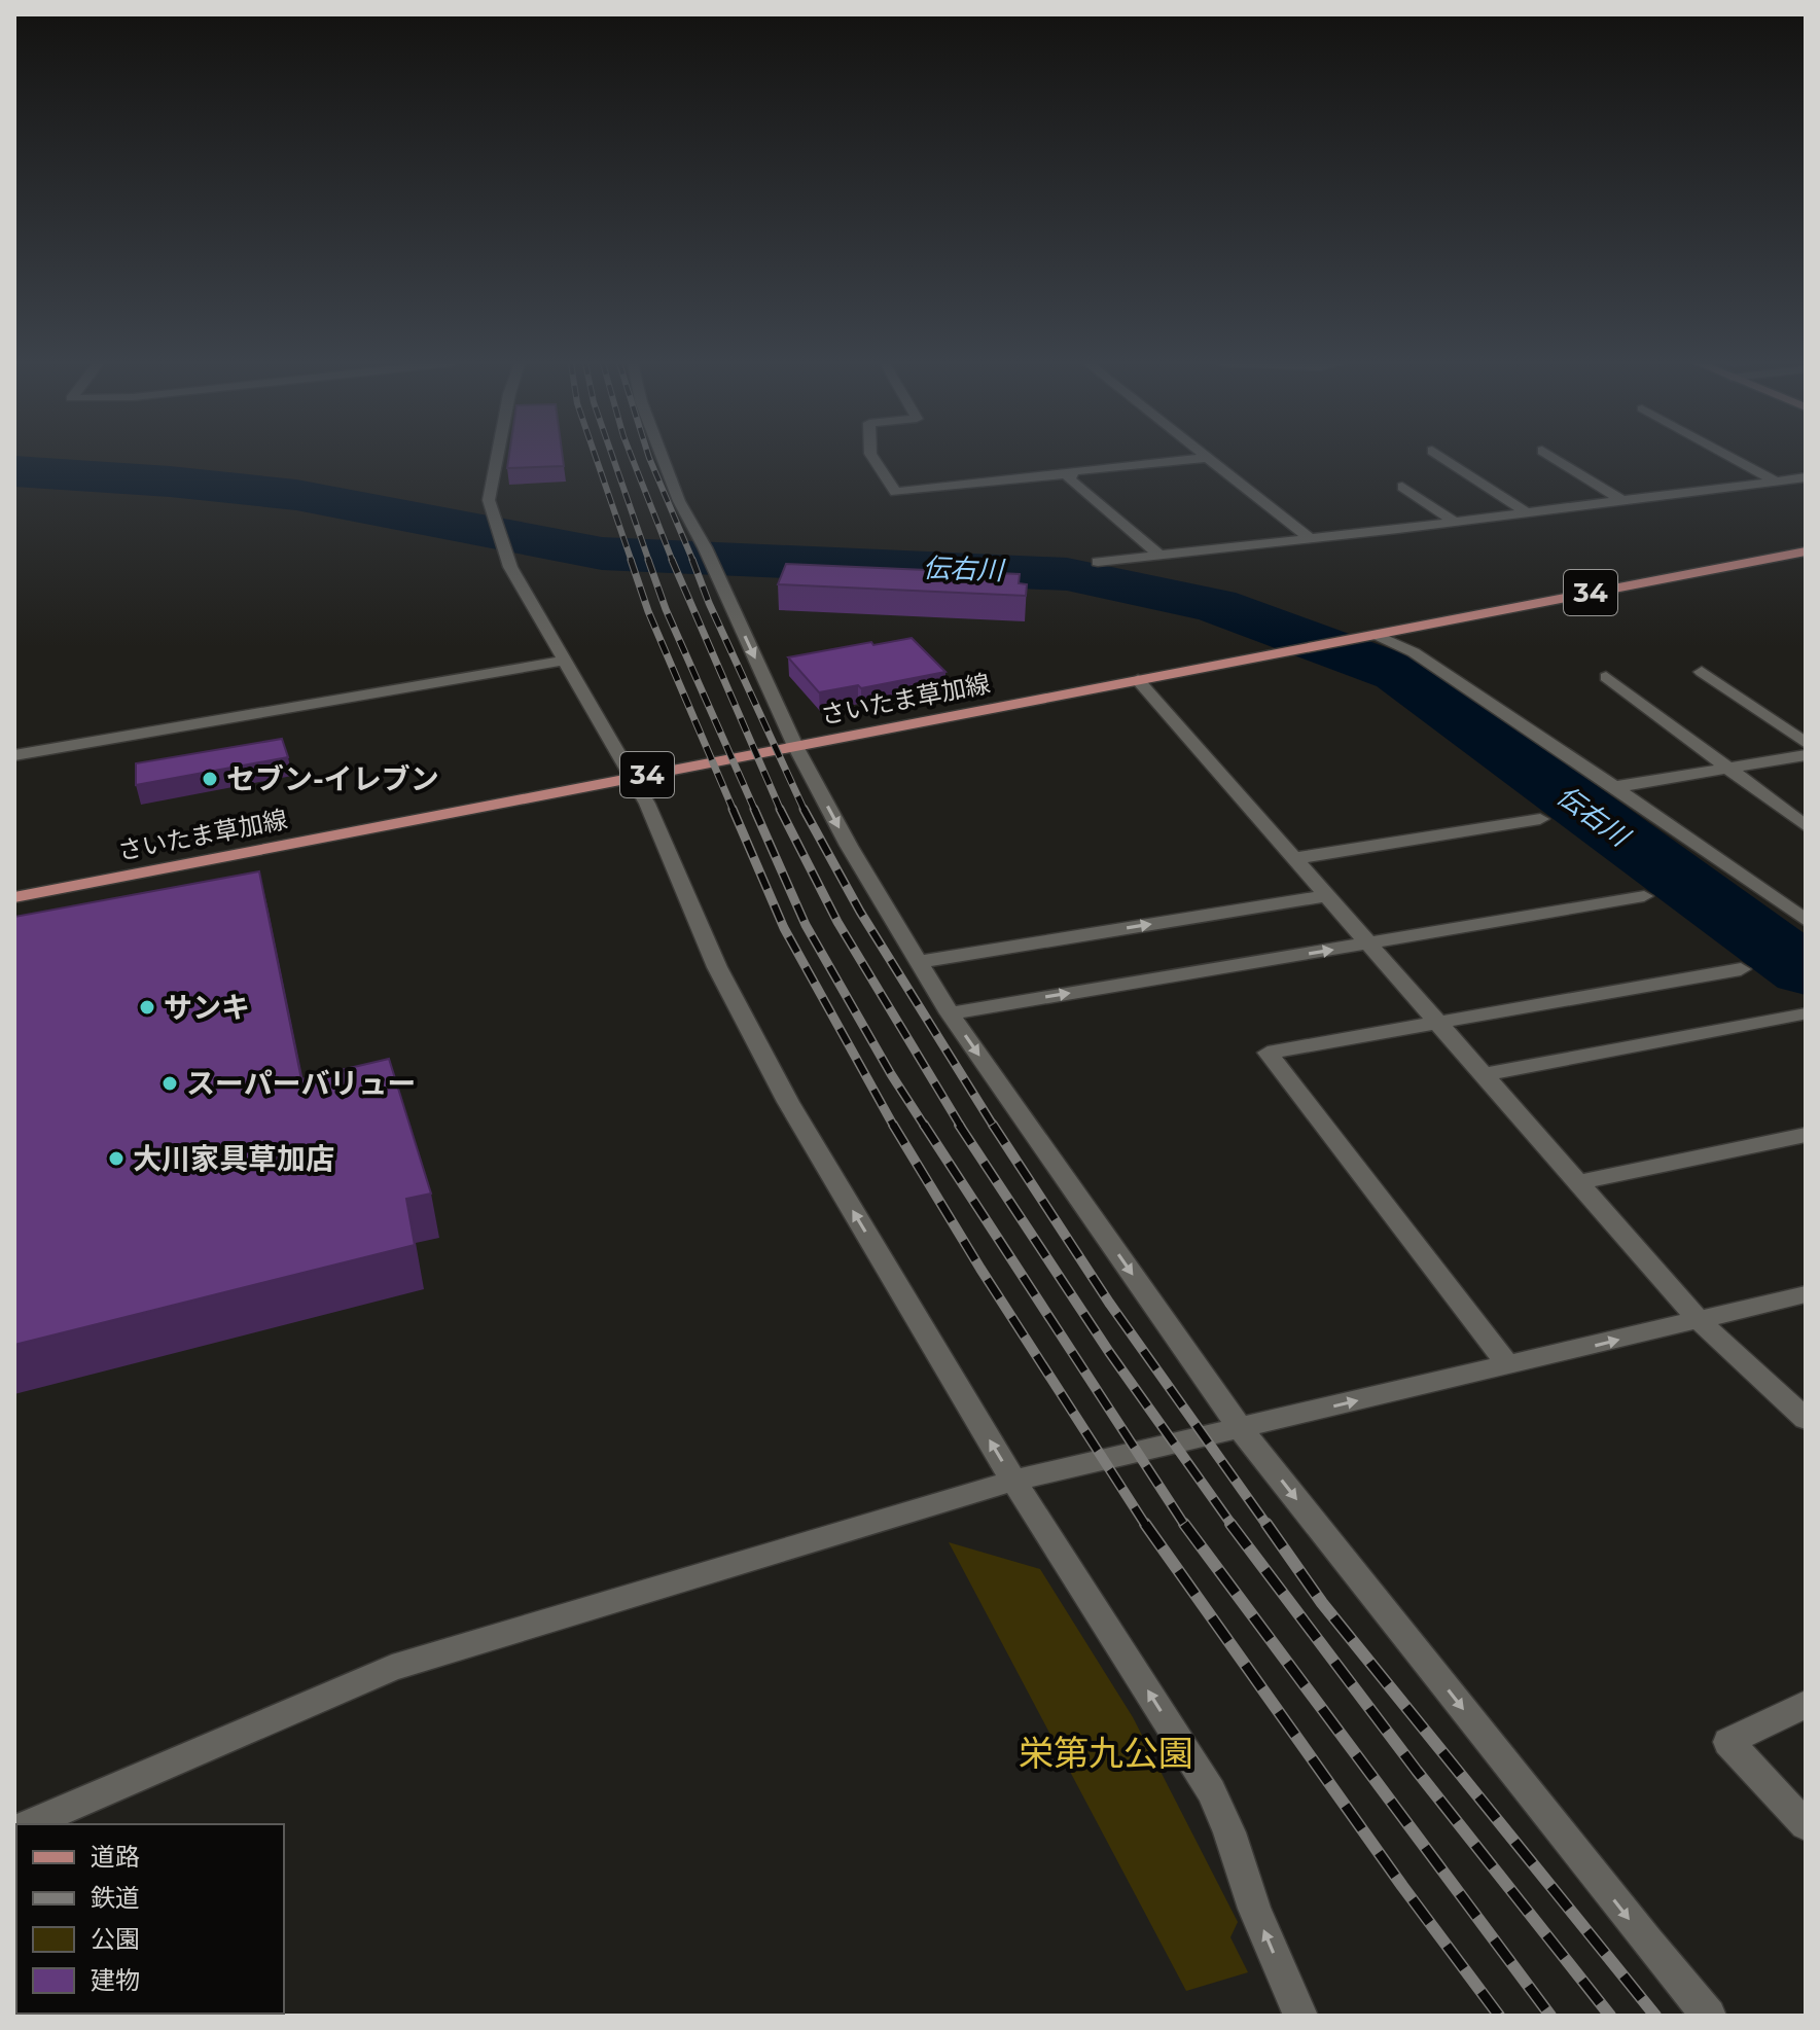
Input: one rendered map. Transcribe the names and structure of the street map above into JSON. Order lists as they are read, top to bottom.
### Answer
{
  "streets": {
    "main road": ["34", "さいたま草加線"]
  },
  "water": ["伝右川"],
  "parks": ["栄第九公園"],
  "places": [
    "セブン-イレブン",
    "サンキ",
    "スーパーバリュー",
    "大川家具草加店"
  ],
  "legend": [
    "道路",
    "鉄道",
    "公園",
    "建物"
  ]
}
